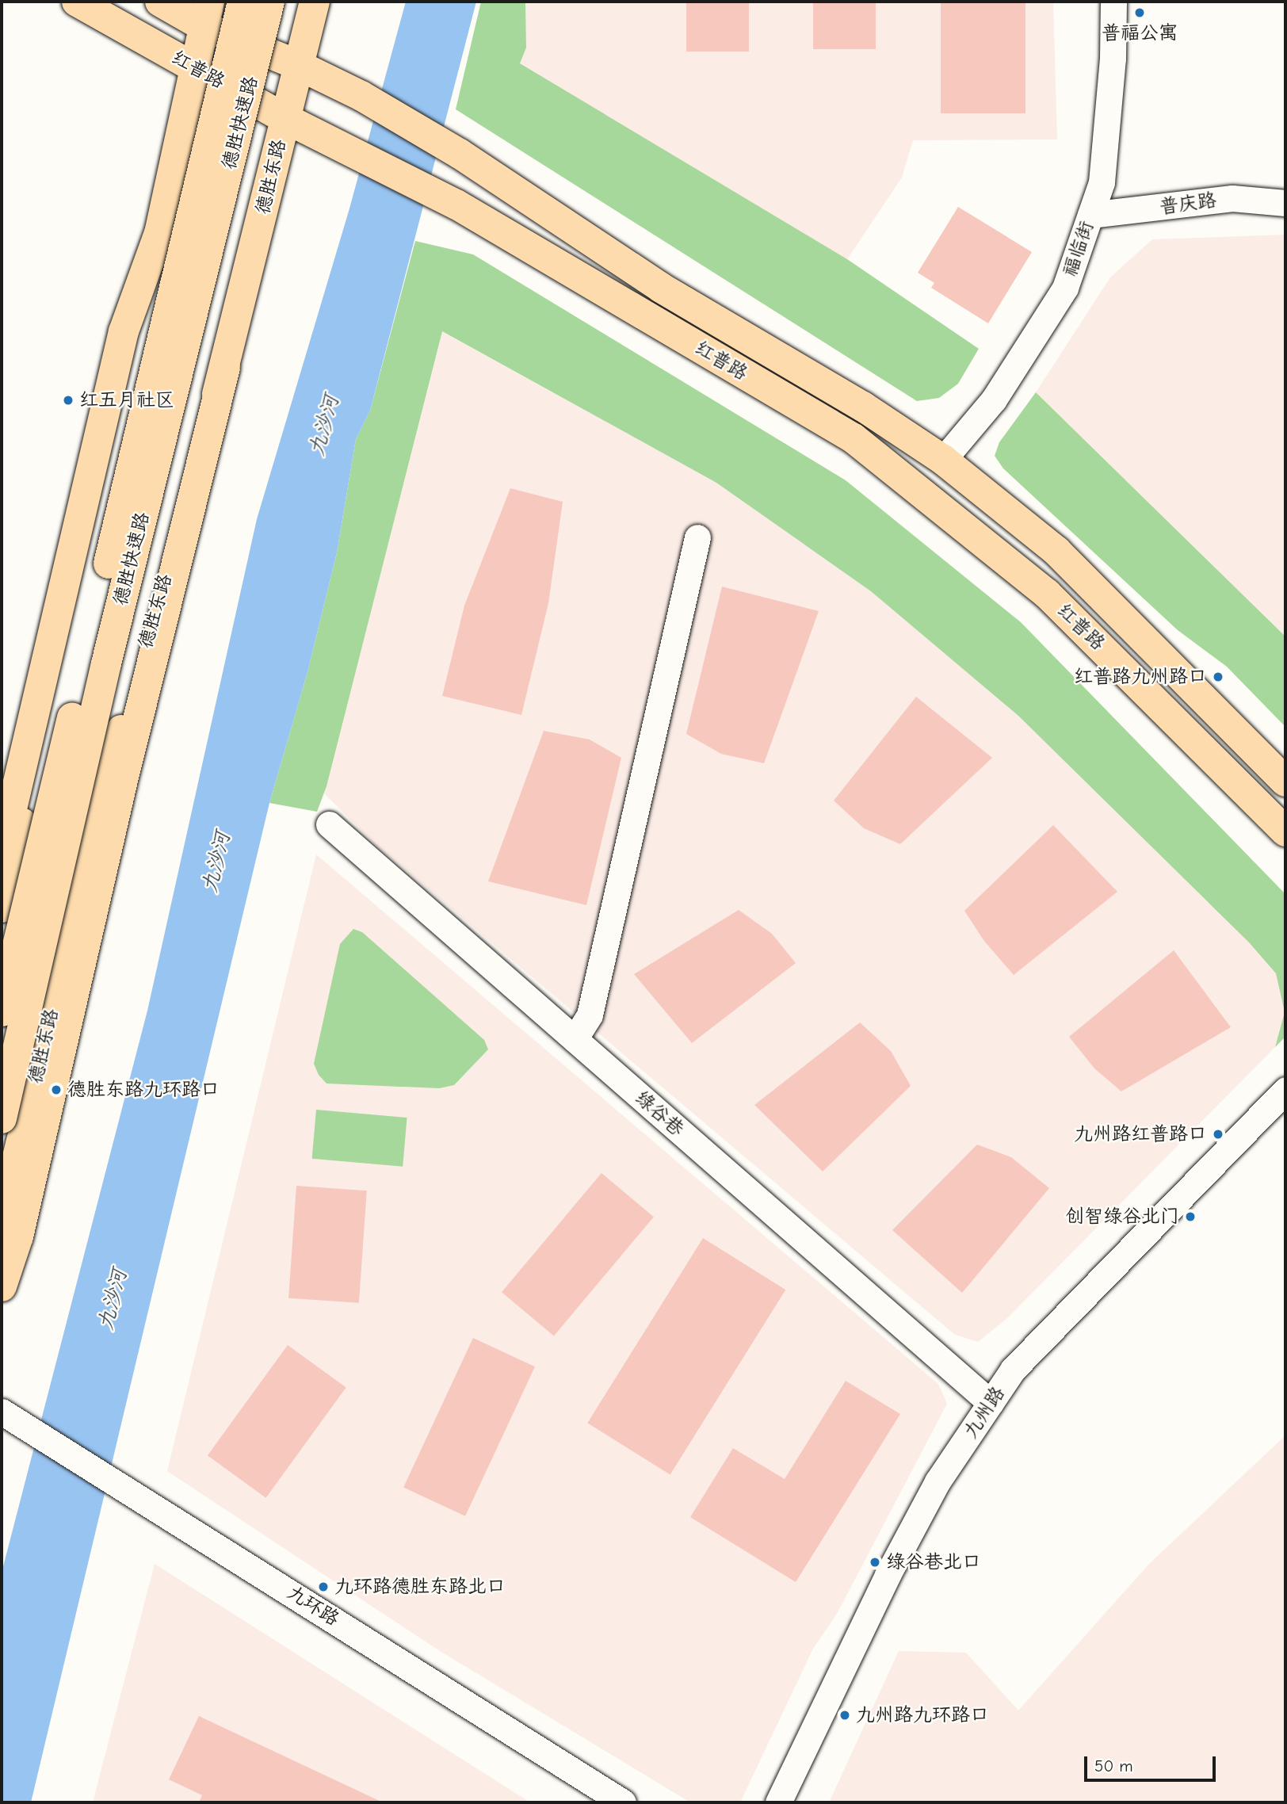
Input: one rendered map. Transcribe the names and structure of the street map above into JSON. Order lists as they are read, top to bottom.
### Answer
{
  "streets": {
    "main road": ["红普路", "德胜快速路", "德胜东路"],
    "street": [
      "普庆路",
      "福临街",
      "绿谷巷",
      "九州路",
      "九环路"
    ]
  },
  "crossings": [
    ["红普路", "德胜东路"],
    ["红普路", "福临街"],
    ["普庆路", "福临街"],
    ["绿谷巷", "九州路"]
  ],
  "water": ["九沙河"],
  "places": [
    "普福公寓",
    "红五月社区",
    "红普路九州路口",
    "德胜东路九环路口",
    "九州路红普路口",
    "创智绿谷北门",
    "绿谷巷北口",
    "九环路德胜东路北口",
    "九州路九环路口"
  ],
  "scale_bar": "50 m"
}
